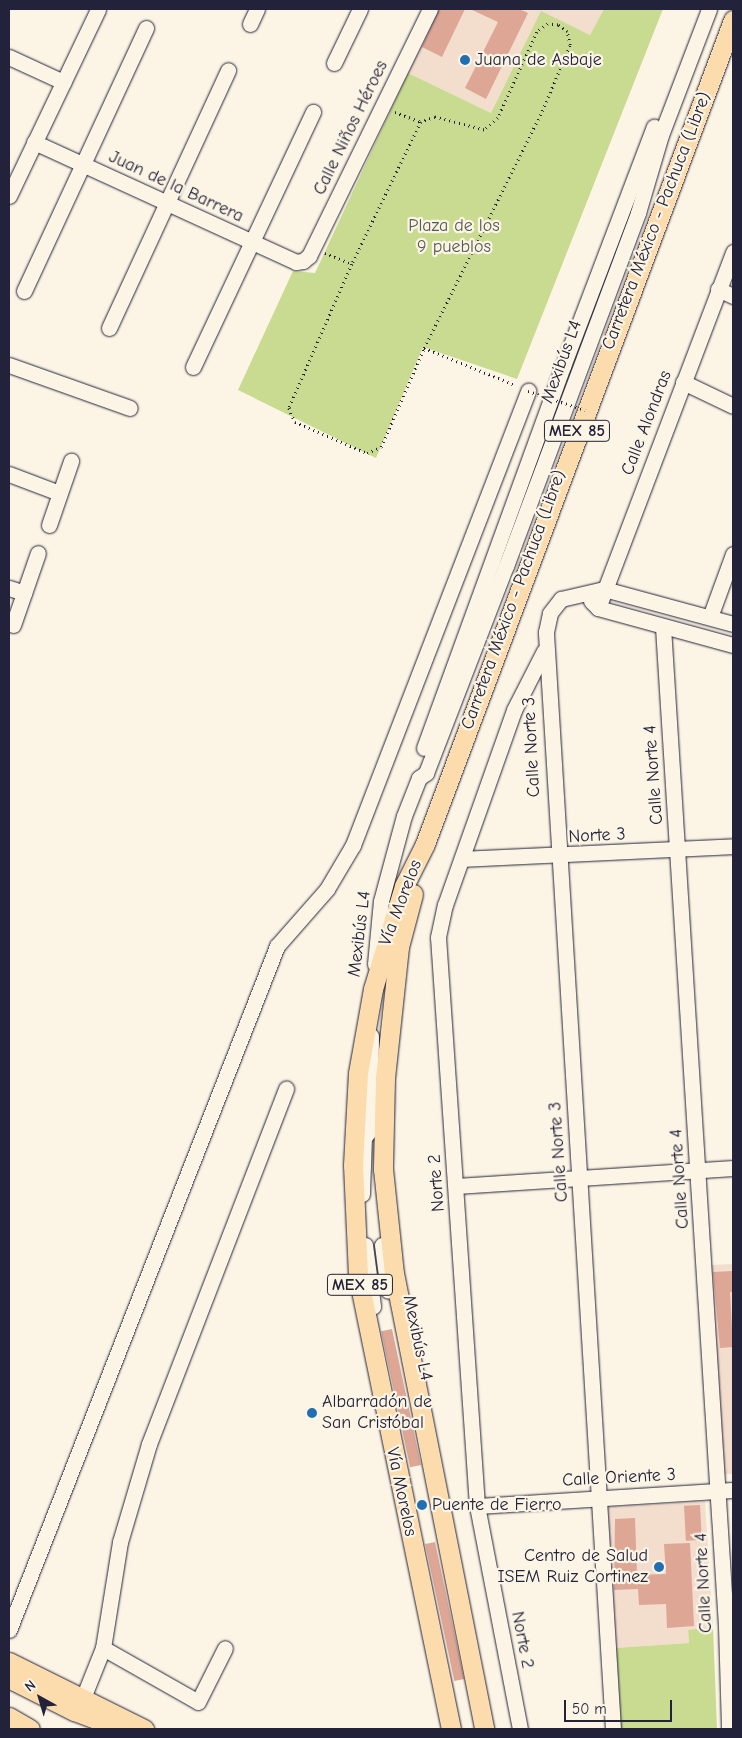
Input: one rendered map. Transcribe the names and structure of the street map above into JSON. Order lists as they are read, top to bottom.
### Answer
{
  "streets": {
    "main road": ["Carretera México - Pachuca (Libre)", "MEX 85", "Vía Morelos"],
    "street": [
      "Calle Niños Héroes",
      "Juan de la Barrera",
      "Mexibús L4",
      "Calle Alondras",
      "Calle Norte 3",
      "Calle Norte 4",
      "Norte 3",
      "Norte 2",
      "Calle Oriente 3"
    ]
  },
  "crossings": [
    ["Calle Niños Héroes", "Juan de la Barrera"],
    ["Carretera México - Pachuca (Libre)", "Vía Morelos"],
    ["Mexibús L4", "Vía Morelos"],
    ["Calle Alondras", "Calle Norte 3"],
    ["Calle Norte 3", "Norte 3"],
    ["Calle Norte 3", "Norte 2"],
    ["Calle Norte 3", "Calle Oriente 3"],
    ["Calle Norte 4", "Norte 3"],
    ["Calle Norte 4", "Calle Oriente 3"],
    ["Norte 3", "Norte 2"],
    ["Norte 2", "Calle Oriente 3"]
  ],
  "parks": ["Plaza de los 9 pueblos"],
  "places": [
    "Juana de Asbaje",
    "Albarradón de San Cristóbal",
    "Puente de Fierro",
    "Centro de Salud ISEM Ruiz Cortinez"
  ],
  "scale_bar": "50 m",
  "north": "top left"
}
